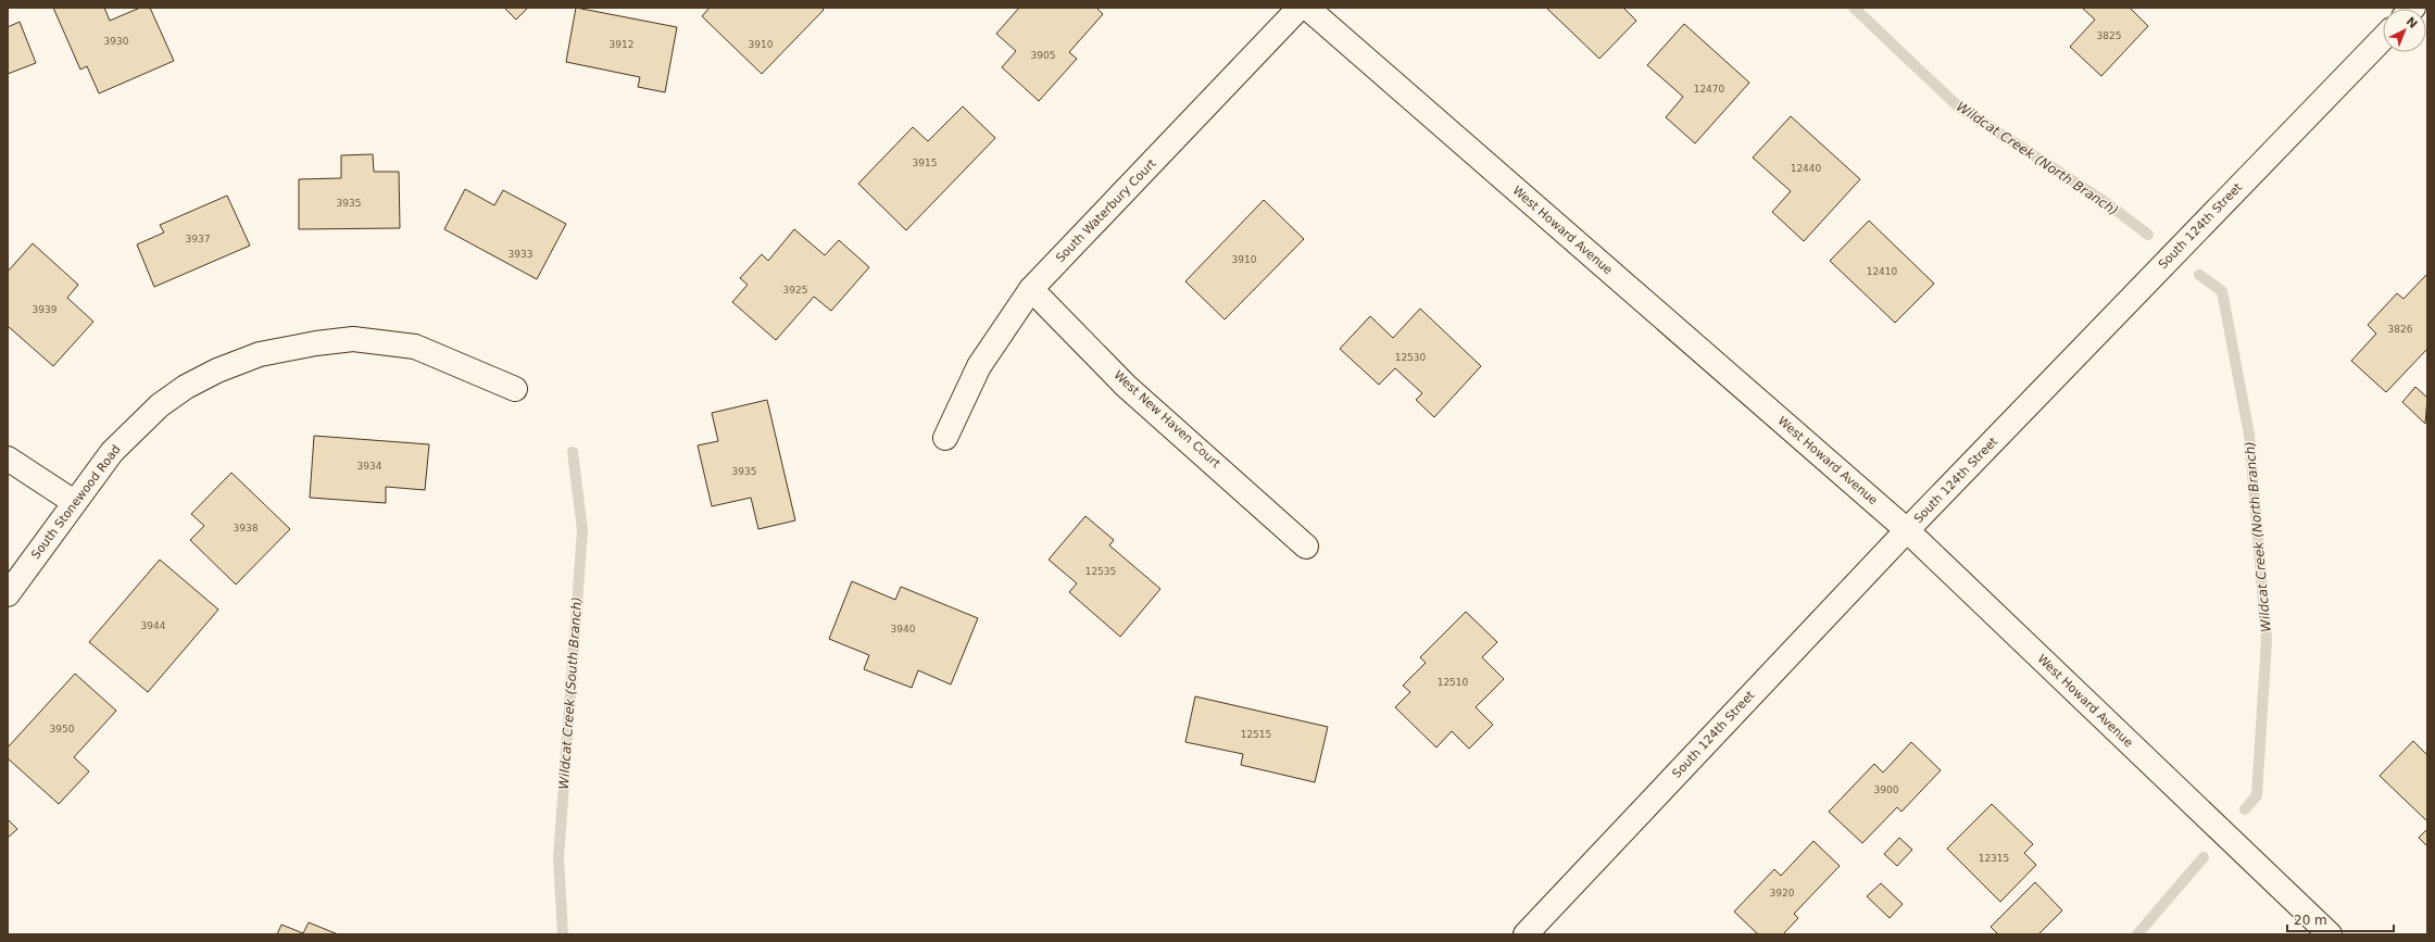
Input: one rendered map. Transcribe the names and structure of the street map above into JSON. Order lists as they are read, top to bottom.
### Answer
{
  "streets": {
    "street": [
      "South Waterbury Court",
      "South 124th Street",
      "West Howard Avenue",
      "West New Haven Court",
      "South Stonewood Road"
    ]
  },
  "crossings": [
    ["South Waterbury Court", "West New Haven Court"],
    ["South 124th Street", "West Howard Avenue"]
  ],
  "water": ["Wildcat Creek (North Branch)", "Wildcat Creek (South Branch)"],
  "house_numbers": [
    "3825",
    "3930",
    "3912",
    "3910",
    "3905",
    "12470",
    "3915",
    "12440",
    "3935",
    "3937",
    "3933",
    "3910",
    "12410",
    "3925",
    "3939",
    "3826",
    "12530",
    "3934",
    "3935",
    "3938",
    "12535",
    "3944",
    "3940",
    "12510",
    "3950",
    "12515",
    "3900",
    "12315",
    "3920"
  ],
  "scale_bar": "20 m",
  "north": "top right"
}
